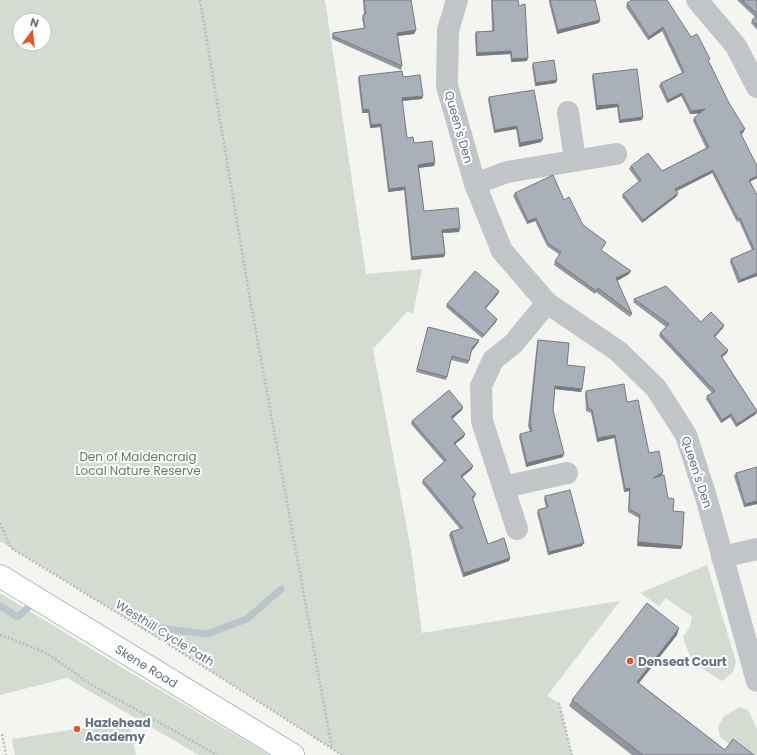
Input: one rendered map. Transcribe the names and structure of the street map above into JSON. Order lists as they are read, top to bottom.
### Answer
{
  "streets": {
    "main road": ["Skene Road"],
    "street": ["Queen's Den"],
    "path": ["Westhill Cycle Path"]
  },
  "parks": ["Den of Maidencraig Local Nature Reserve"],
  "places": ["Denseat Court", "Hazlehead Academy"],
  "north": "top"
}
